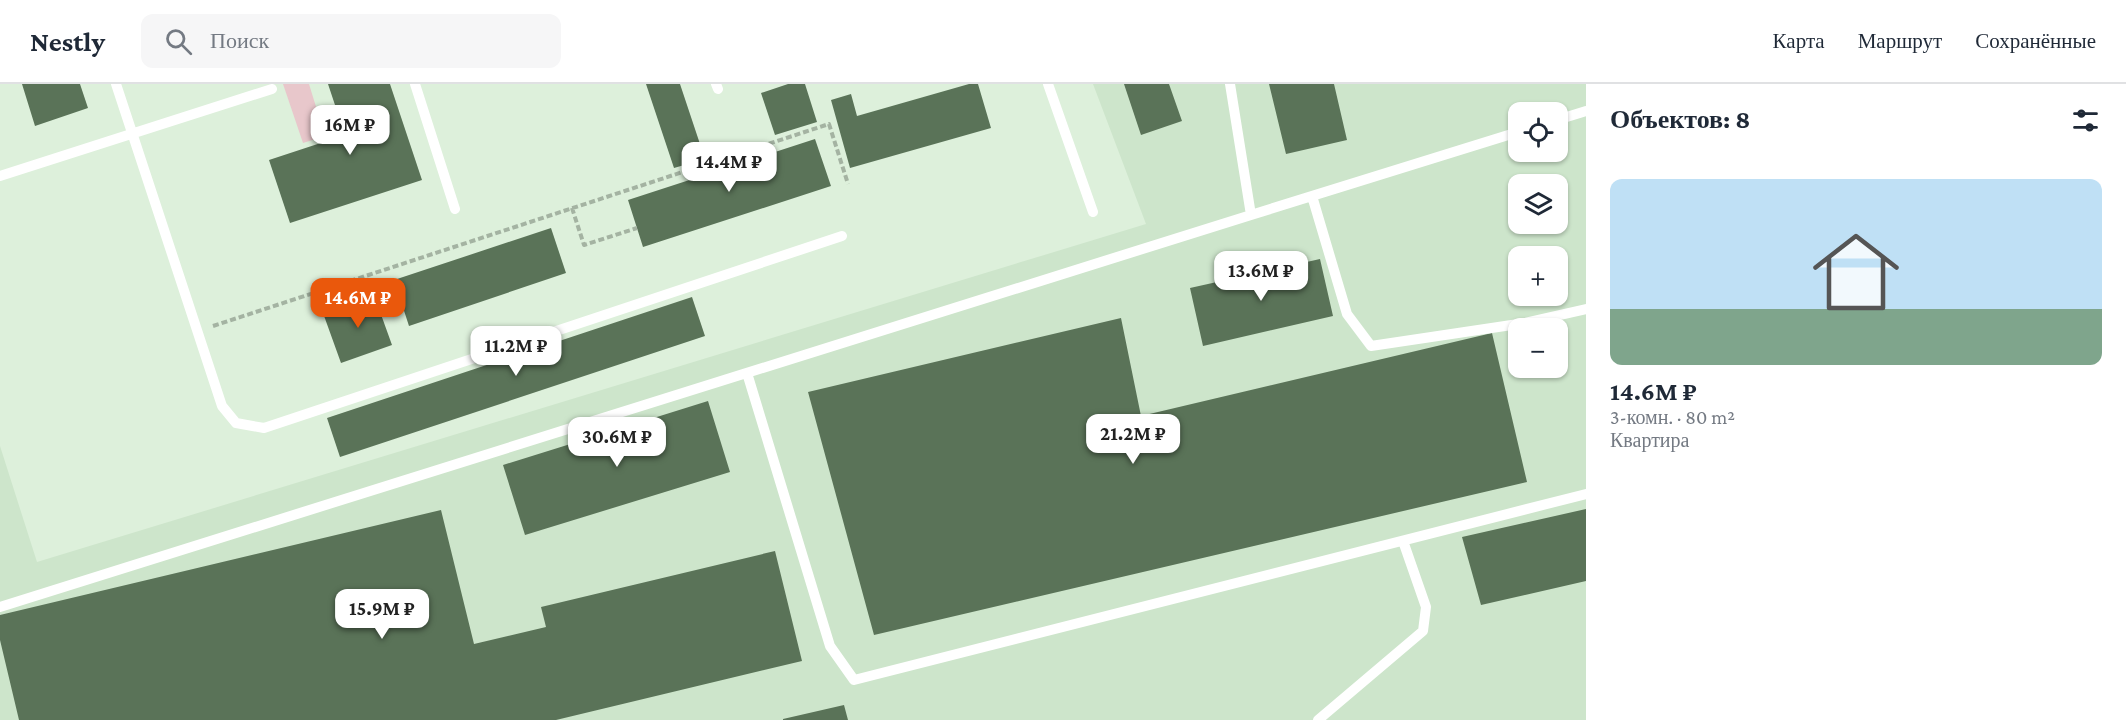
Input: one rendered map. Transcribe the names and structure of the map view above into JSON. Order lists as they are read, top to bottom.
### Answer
{
  "page": {
    "header": "Nestly",
    "search": "Поиск",
    "nav": ["Карта", "Маршрут", "Сохранённые"],
    "heading": "Объектов: 8",
    "map_buttons": ["+", "−"],
    "price": [
      "16M ₽",
      "14.4M ₽",
      "13.6M ₽",
      "14.6M ₽",
      "11.2M ₽",
      "21.2M ₽",
      "30.6M ₽",
      "15.9M ₽"
    ],
    "list": [
      {
        "name": "14.6M ₽",
        "note": "3-комн. · 80 m² · Квартира"
      }
    ]
  }
}
